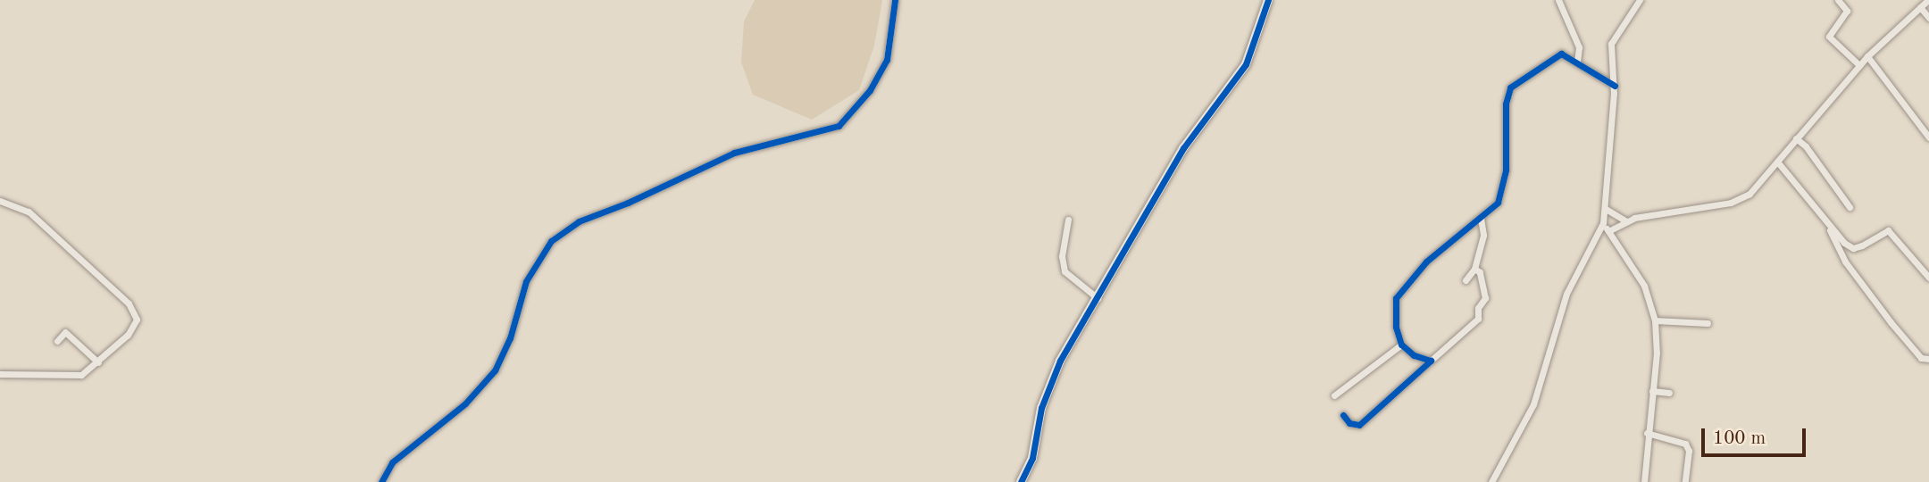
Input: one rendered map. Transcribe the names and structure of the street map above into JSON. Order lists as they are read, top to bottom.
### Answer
{
  "scale_bar": "100 m"
}
